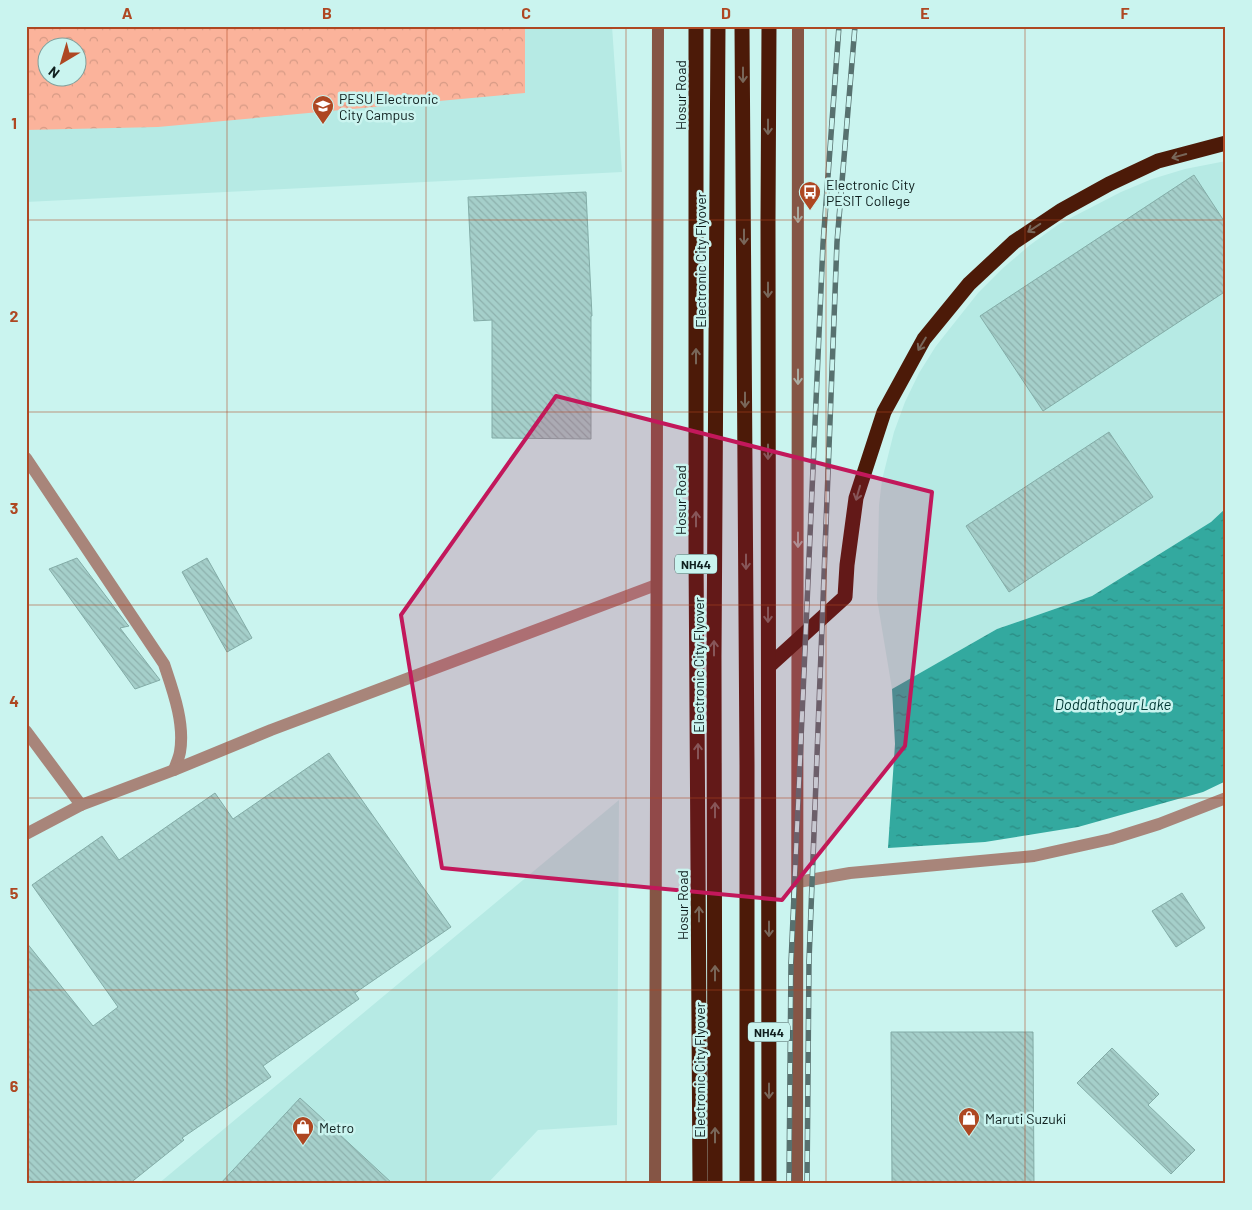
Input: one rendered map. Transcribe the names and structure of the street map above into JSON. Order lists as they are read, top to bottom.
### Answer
{
  "streets": {
    "highway": ["Hosur Road", "Electronic City Flyover", "NH44"]
  },
  "water": ["Doddathogur Lake"],
  "places": {
    "school or university": ["PESU Electronic City Campus"],
    "bus stop": ["Electronic City PESIT College"],
    "shop": ["Maruti Suzuki", "Metro"]
  },
  "north": "bottom left",
  "grid": {
    "columns": [
      "A",
      "B",
      "C",
      "D",
      "E",
      "F"
    ],
    "rows": [
      "1",
      "2",
      "3",
      "4",
      "5",
      "6"
    ]
  }
}
